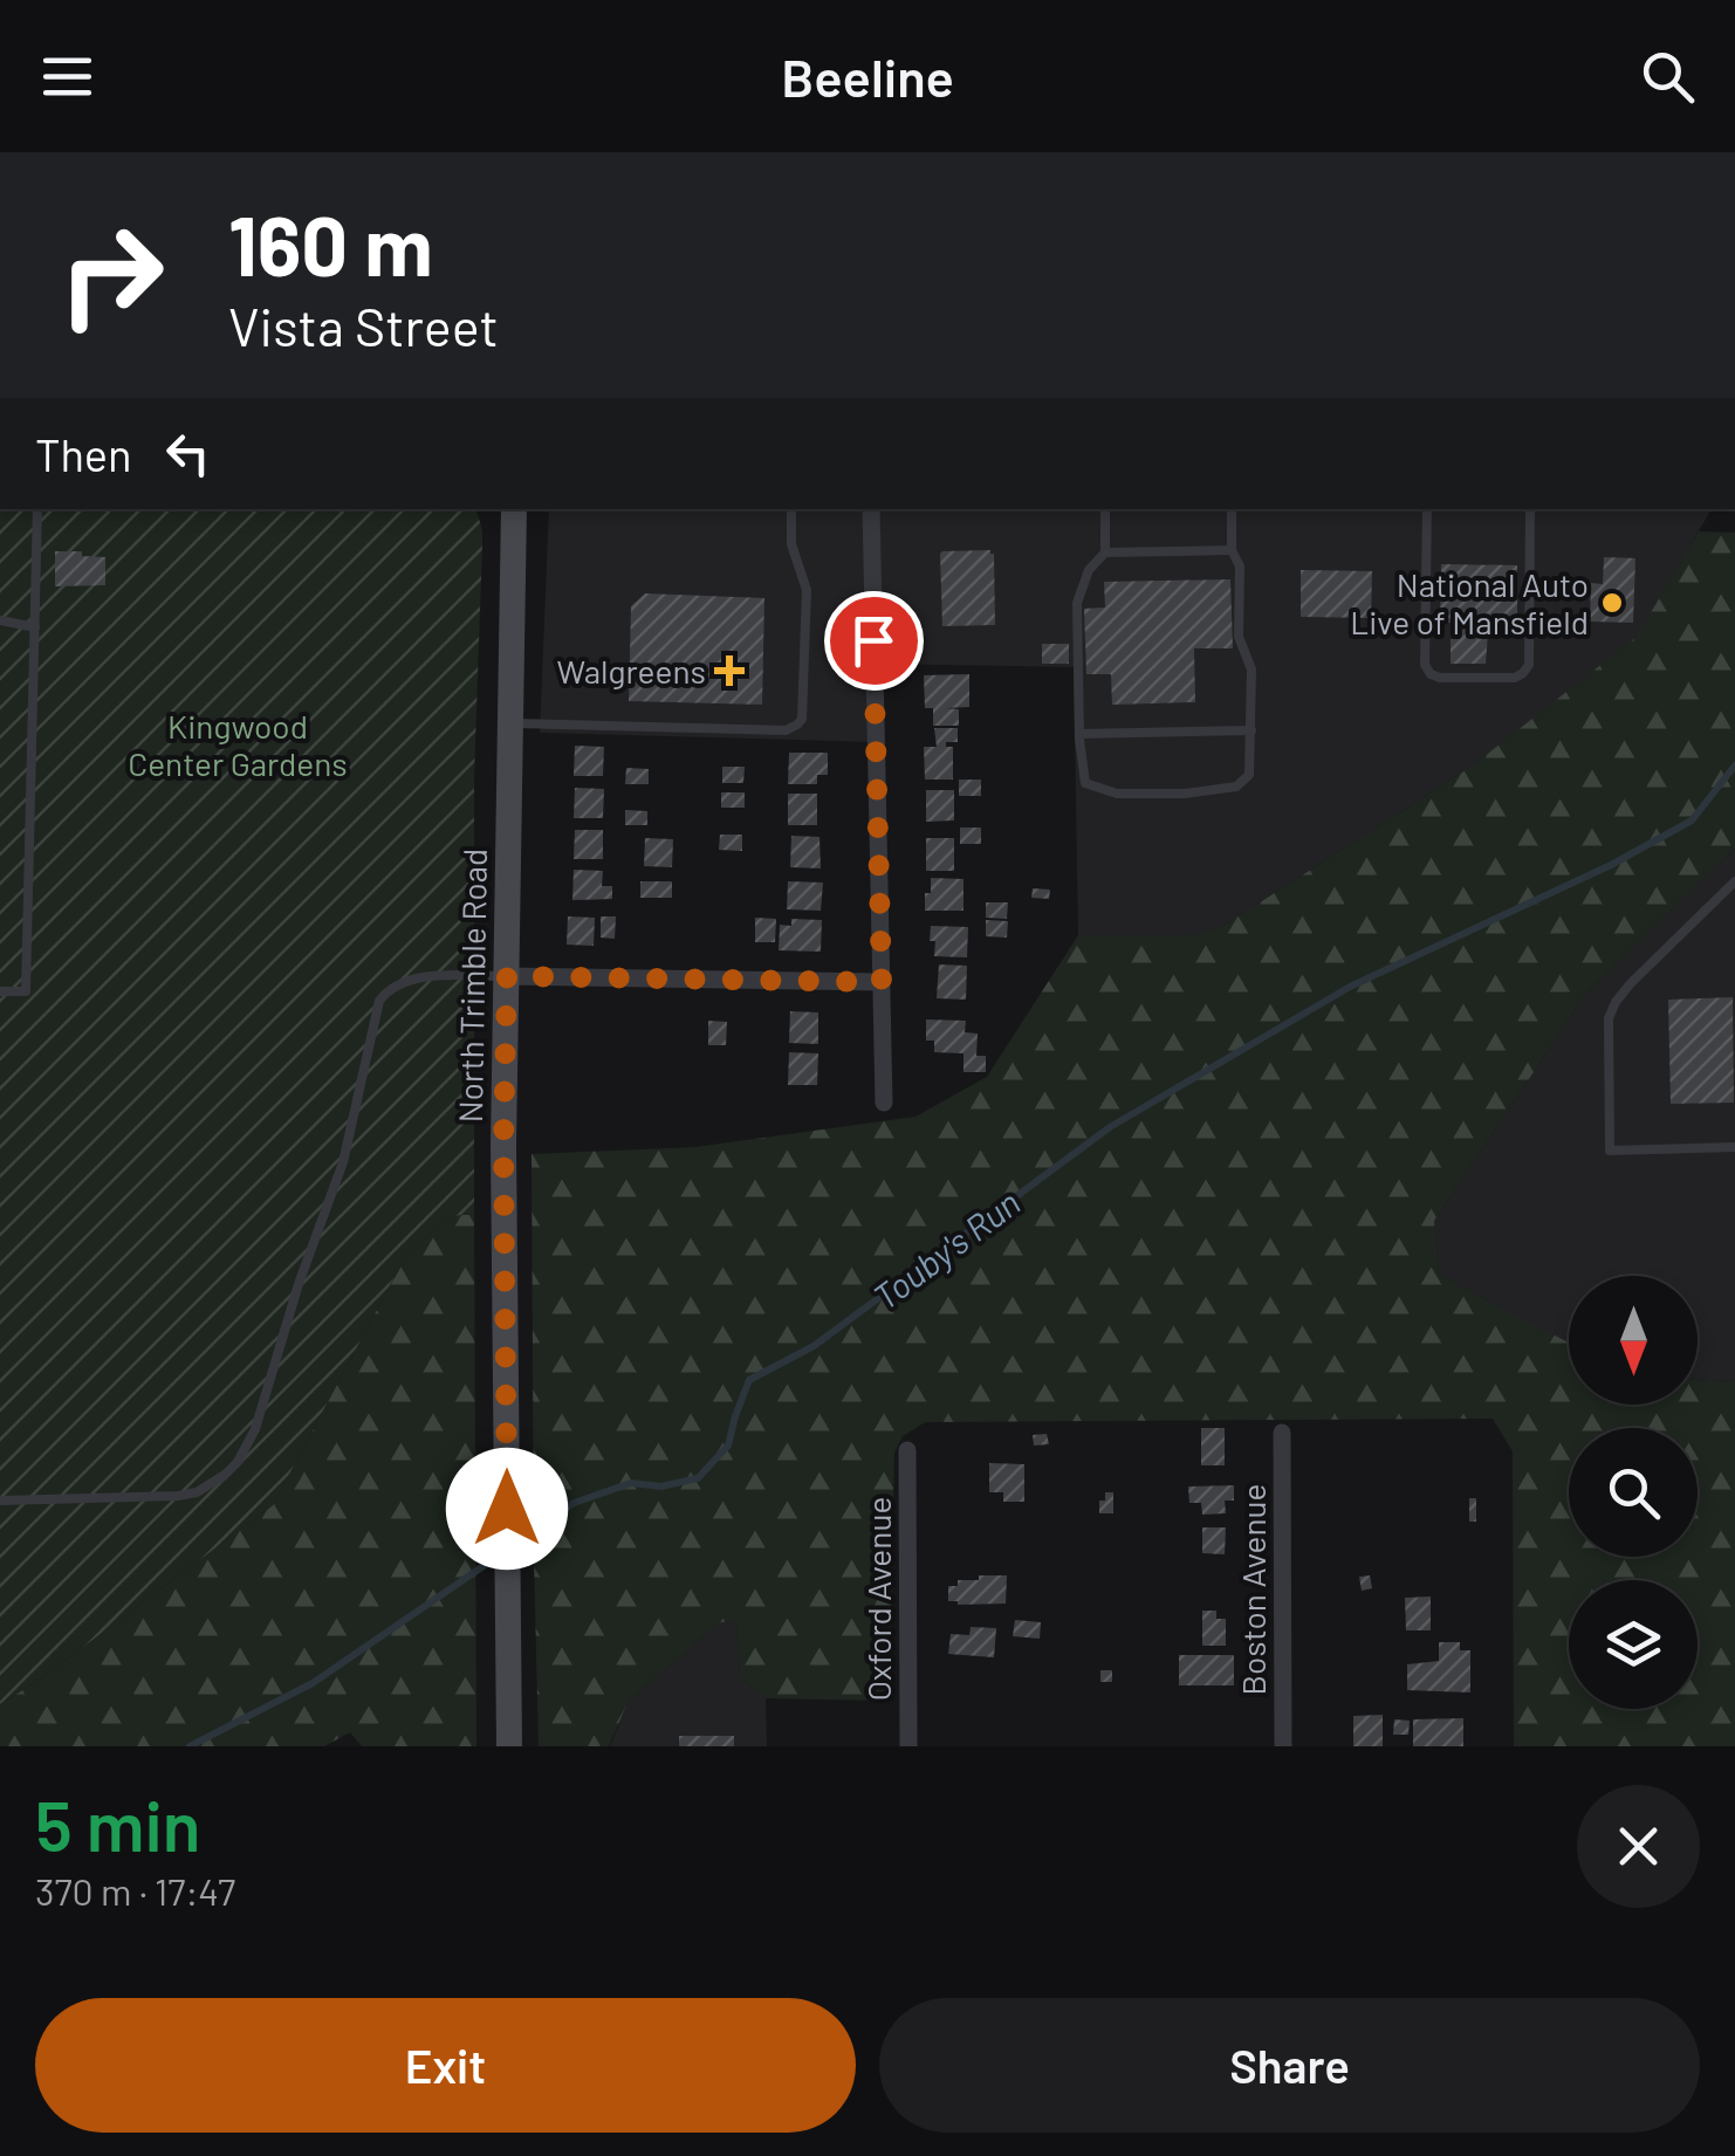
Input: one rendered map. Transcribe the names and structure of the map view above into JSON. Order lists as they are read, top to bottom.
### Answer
{
  "streets": {
    "main road": ["North Trimble Road"],
    "street": ["Boston Avenue", "Oxford Avenue"]
  },
  "water": ["Touby's Run"],
  "parks": ["Kingwood Center Gardens"],
  "places": {
    "other": ["National Auto Live of Mansfield"],
    "health": ["Walgreens"]
  },
  "north": "bottom",
  "page": {
    "header": "Beeline",
    "turn": ["160 m", "Vista Street"],
    "then": "Then",
    "heading": ["5 min", "370 m · 17:47"],
    "buttons": ["Exit", "Share"]
  }
}
